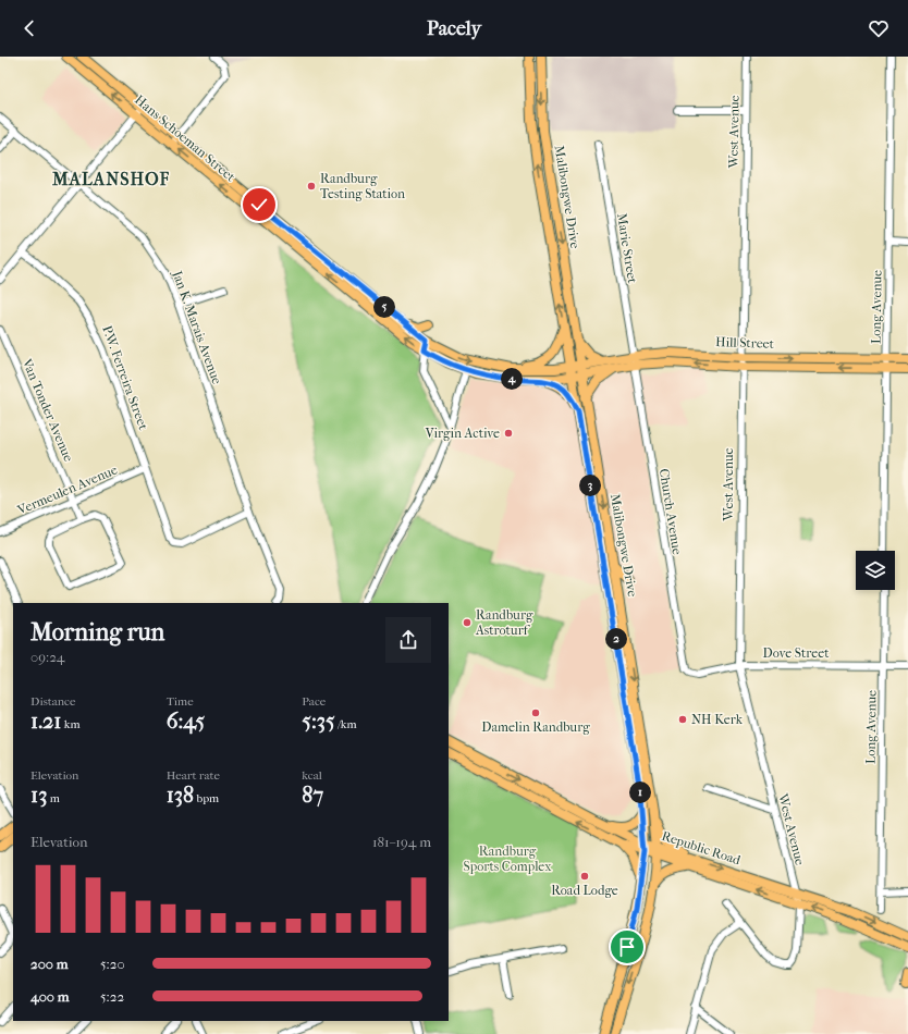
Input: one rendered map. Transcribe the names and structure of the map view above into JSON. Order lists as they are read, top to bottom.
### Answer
{
  "streets": {
    "main road": [
      "Hans Schoeman Street",
      "Malibongwe Drive",
      "Hill Street",
      "Republic Road"
    ],
    "street": [
      "West Avenue",
      "Marie Street",
      "Long Avenue",
      "Jan K. Marais Avenue",
      "P.W. Ferreira Street",
      "Van Tonder Avenue",
      "Vermeulen Avenue",
      "Church Avenue",
      "Dove Street"
    ]
  },
  "crossings": [
    ["West Avenue", "Hill Street"],
    ["West Avenue", "Dove Street"],
    ["West Avenue", "Republic Road"],
    ["Hans Schoeman Street", "Malibongwe Drive"],
    ["Hans Schoeman Street", "Hill Street"],
    ["Malibongwe Drive", "Hill Street"],
    ["Malibongwe Drive", "Republic Road"],
    ["Marie Street", "Hill Street"],
    ["Marie Street", "Church Avenue"],
    ["Long Avenue", "Hill Street"],
    ["Long Avenue", "Dove Street"],
    ["Jan K. Marais Avenue", "P.W. Ferreira Street"],
    ["Hill Street", "Church Avenue"],
    ["P.W. Ferreira Street", "Vermeulen Avenue"],
    ["Van Tonder Avenue", "Vermeulen Avenue"],
    ["Church Avenue", "Dove Street"]
  ],
  "districts": ["MALANSHOF"],
  "parks": ["Randburg Sports Complex"],
  "places": [
    "Randburg Testing Station",
    "Virgin Active",
    "Randburg Astroturf",
    "Damelin Randburg",
    "NH Kerk",
    "Road Lodge"
  ],
  "page": {
    "header": "Pacely",
    "pins": [
      "5",
      "4",
      "3",
      "2",
      "1"
    ],
    "heading": ["Morning run", "09:24"],
    "stats": [
      ["Distance", "1.21 km"],
      ["Time", "6:45"],
      ["Pace", "5:35 /km"],
      ["Elevation", "13 m"],
      ["Heart rate", "138 bpm"],
      ["kcal", "87"]
    ],
    "chart": ["Elevation", "181–194 m"],
    "list": [
      {
        "name": "200 m",
        "note": "5:20"
      },
      {
        "name": "400 m",
        "note": "5:22"
      }
    ]
  }
}
